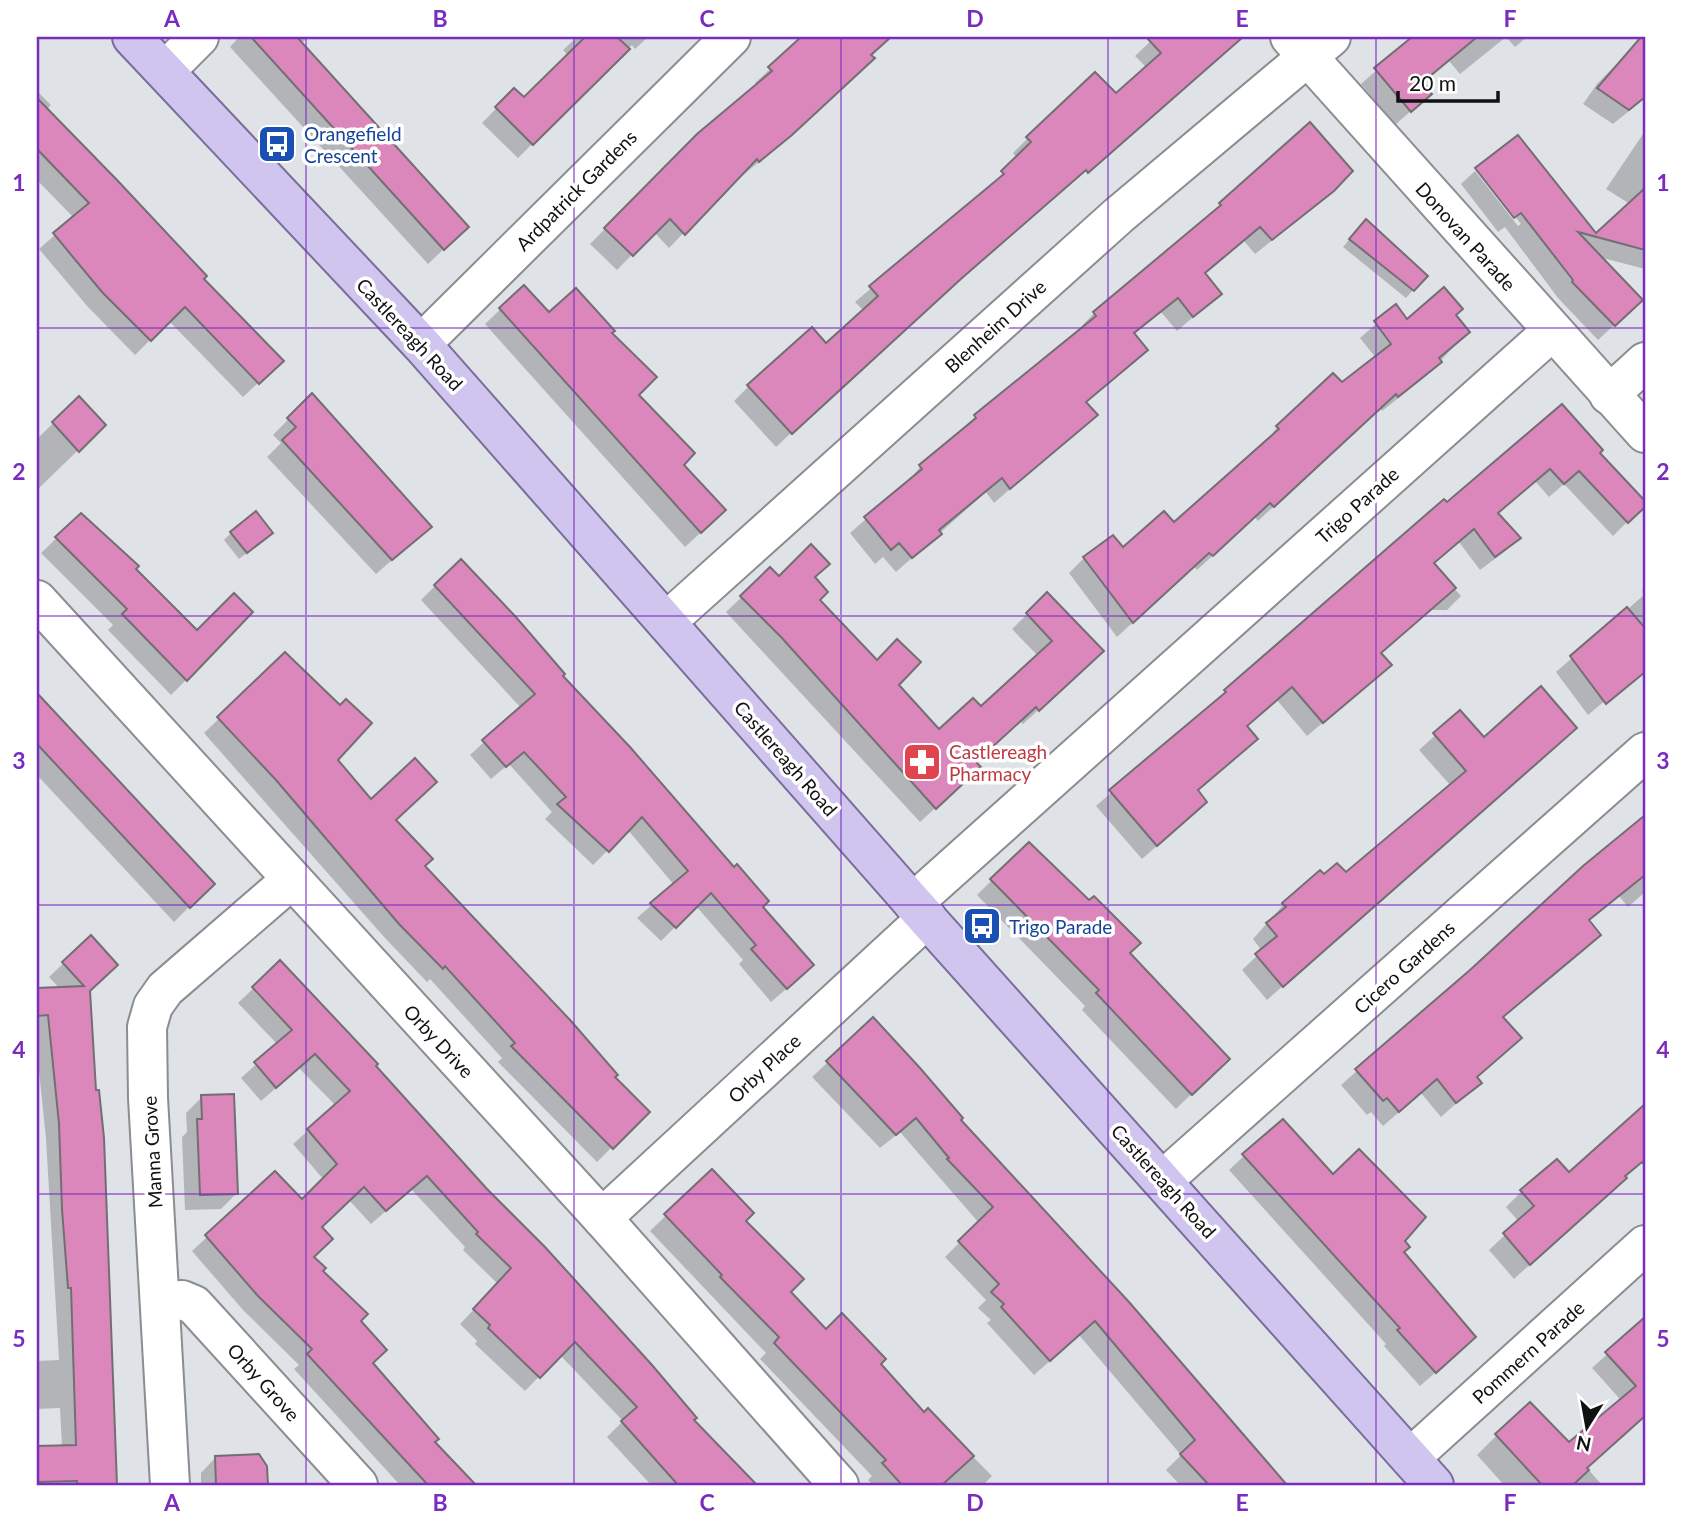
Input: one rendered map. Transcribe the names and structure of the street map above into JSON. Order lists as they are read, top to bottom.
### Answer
{
  "streets": {
    "main road": ["Castlereagh Road"],
    "street": [
      "Ardpatrick Gardens",
      "Donovan Parade",
      "Blenheim Drive",
      "Trigo Parade",
      "Cicero Gardens",
      "Orby Drive",
      "Orby Place",
      "Manna Grove",
      "Pommern Parade",
      "Orby Grove"
    ]
  },
  "crossings": [
    ["Ardpatrick Gardens", "Castlereagh Road"],
    ["Donovan Parade", "Blenheim Drive"],
    ["Donovan Parade", "Trigo Parade"],
    ["Blenheim Drive", "Castlereagh Road"],
    ["Castlereagh Road", "Trigo Parade"],
    ["Castlereagh Road", "Cicero Gardens"],
    ["Castlereagh Road", "Orby Place"],
    ["Castlereagh Road", "Pommern Parade"],
    ["Trigo Parade", "Orby Place"],
    ["Orby Drive", "Orby Place"],
    ["Orby Drive", "Manna Grove"],
    ["Manna Grove", "Orby Grove"]
  ],
  "places": {
    "bus stop": ["Orangefield Crescent", "Trigo Parade"],
    "pharmacy": ["Castlereagh Pharmacy"]
  },
  "scale_bar": "20 m",
  "north": "bottom",
  "grid": {
    "columns": [
      "A",
      "B",
      "C",
      "D",
      "E",
      "F"
    ],
    "rows": [
      "1",
      "2",
      "3",
      "4",
      "5"
    ]
  }
}
